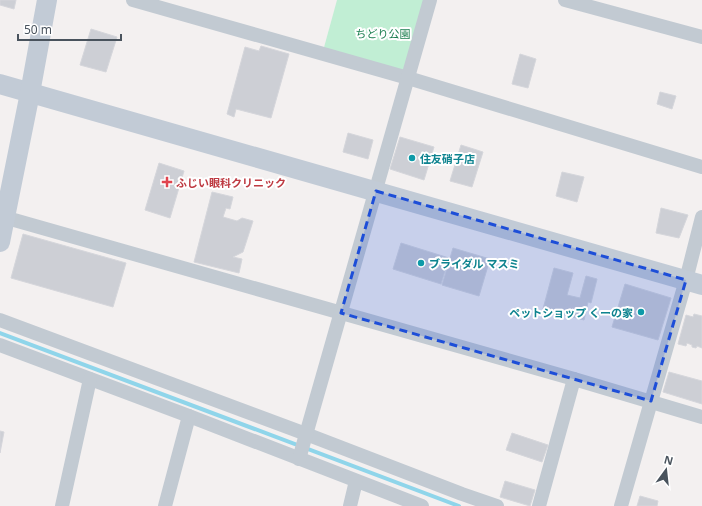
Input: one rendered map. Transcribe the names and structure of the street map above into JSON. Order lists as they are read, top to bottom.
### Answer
{
  "parks": ["ちどり公園"],
  "places": {
    "other": ["住友硝子店", "ブライダル マスミ", "ペットショップ くーの家"],
    "health": ["ふじい眼科クリニック"]
  },
  "scale_bar": "50 m",
  "north": "top"
}
